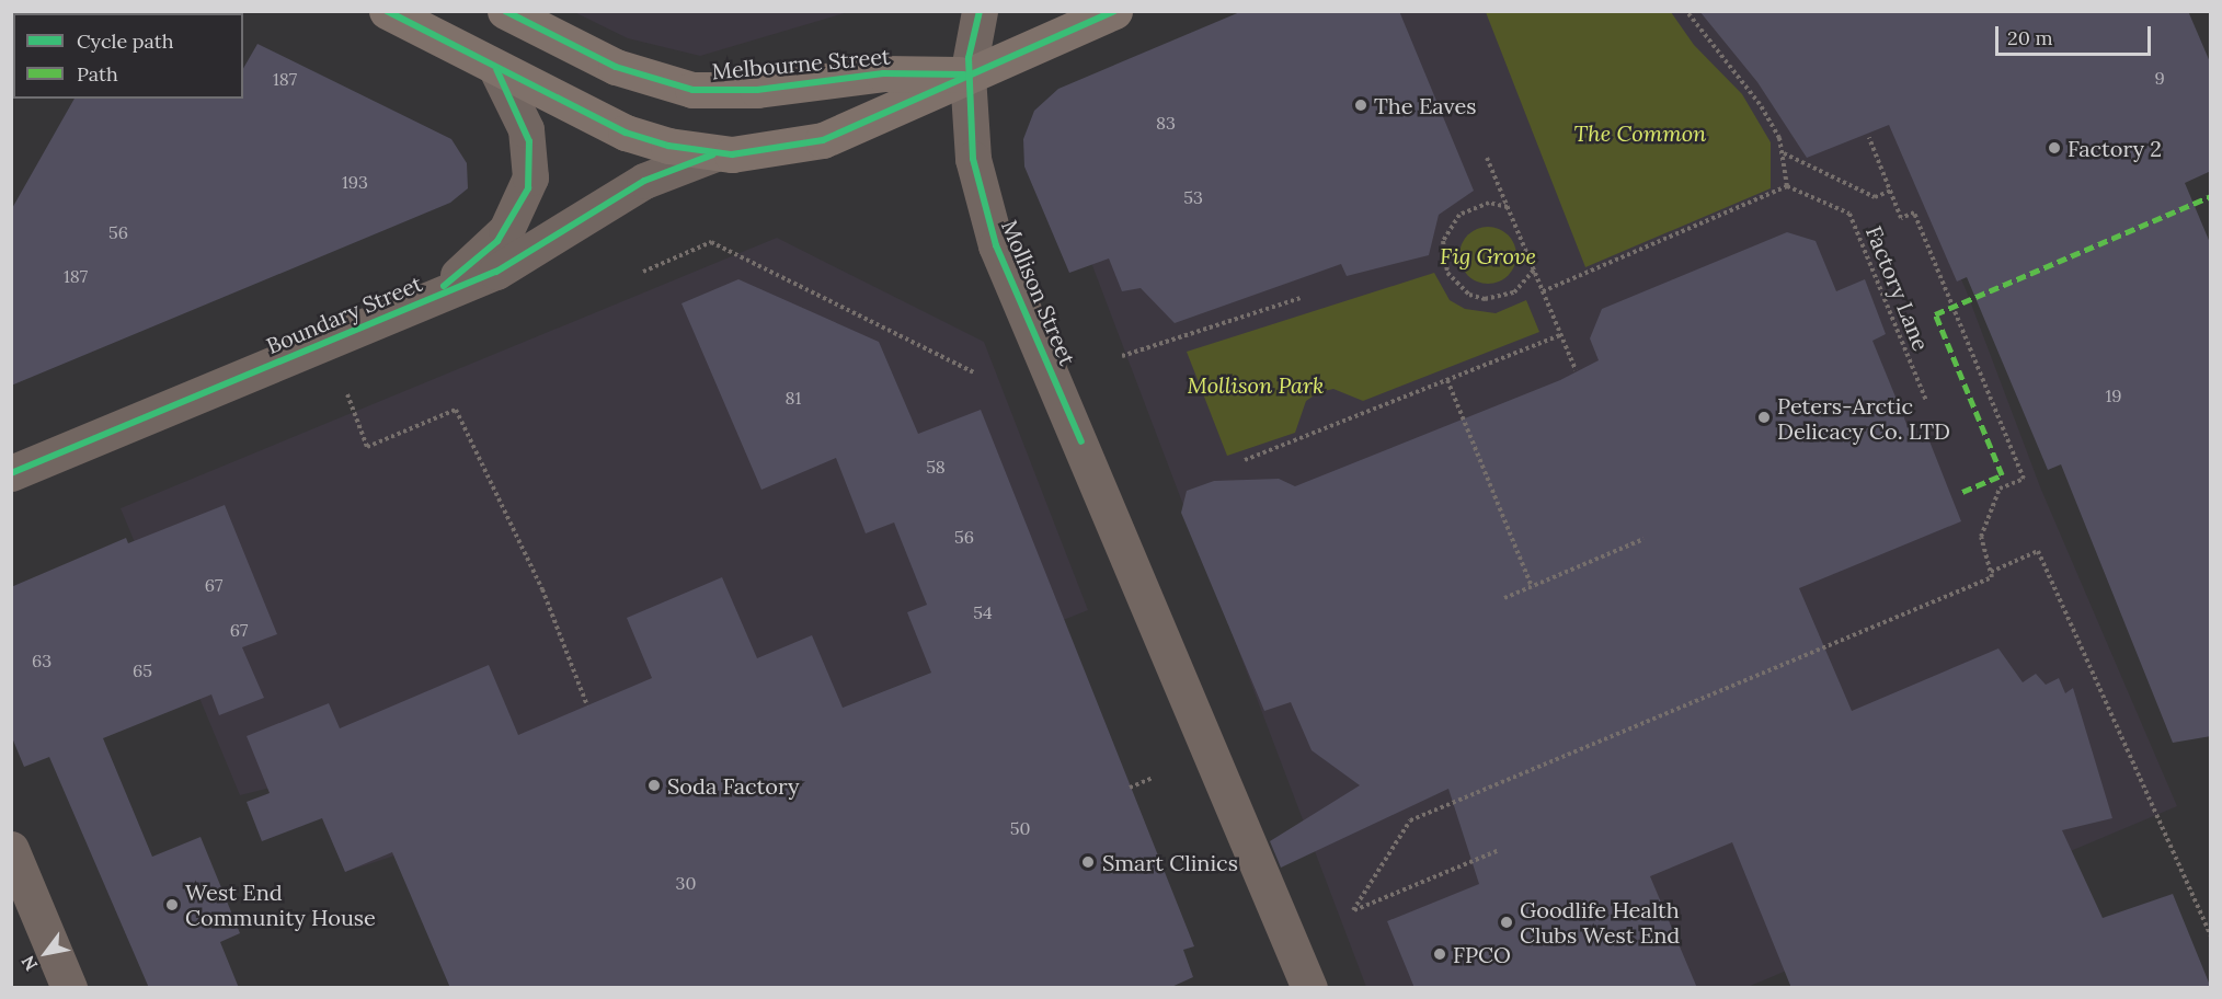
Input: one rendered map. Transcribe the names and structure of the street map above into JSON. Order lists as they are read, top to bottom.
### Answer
{
  "streets": {
    "main road": ["Melbourne Street"],
    "street": ["Mollison Street", "Boundary Street"],
    "path": ["Factory Lane"]
  },
  "crossings": [
    ["Melbourne Street", "Mollison Street"]
  ],
  "parks": ["The Common", "Fig Grove", "Mollison Park"],
  "places": [
    "The Eaves",
    "Factory 2",
    "Peters-Arctic Delicacy Co. LTD",
    "Soda Factory",
    "Smart Clinics",
    "West End Community House",
    "Goodlife Health Clubs West End",
    "FPCO"
  ],
  "house_numbers": [
    "9",
    "187",
    "83",
    "193",
    "53",
    "56",
    "187",
    "19",
    "81",
    "58",
    "56",
    "67",
    "54",
    "67",
    "63",
    "65",
    "50",
    "30"
  ],
  "legend": ["Cycle path", "Path"],
  "scale_bar": "20 m",
  "north": "bottom left"
}
